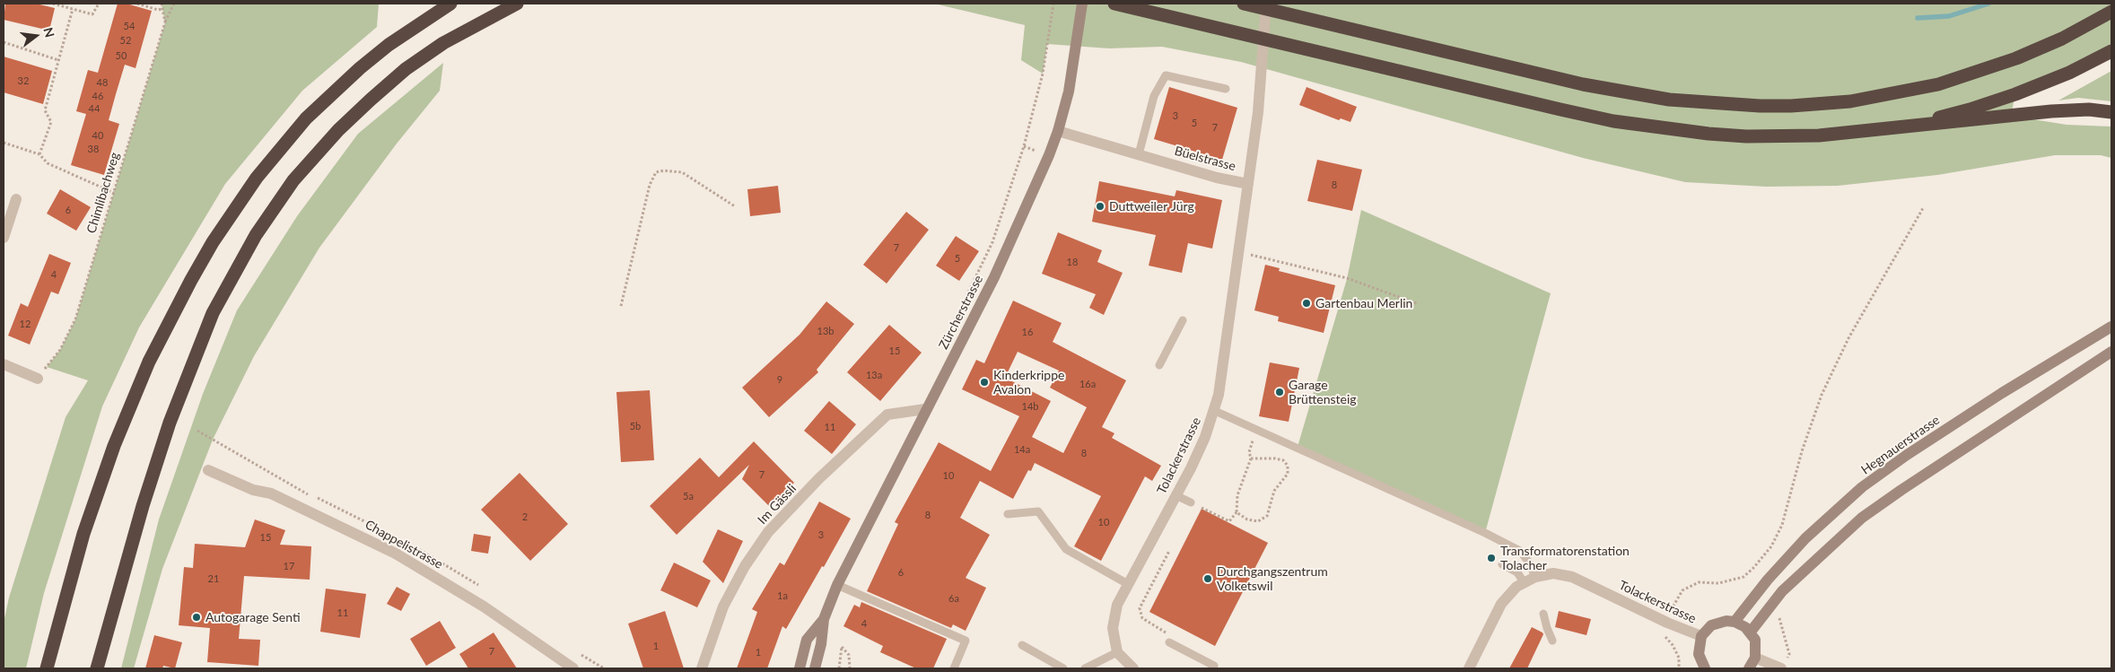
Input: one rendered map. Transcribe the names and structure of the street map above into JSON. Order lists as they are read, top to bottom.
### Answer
{
  "streets": {
    "main road": ["Zürcherstrasse", "Hegnauerstrasse"],
    "street": [
      "Büelstrasse",
      "Tolackerstrasse",
      "Im Gässli",
      "Chappelistrasse"
    ],
    "path": ["Chimlibachweg"]
  },
  "crossings": [
    ["Büelstrasse", "Zürcherstrasse"],
    ["Büelstrasse", "Tolackerstrasse"],
    ["Zürcherstrasse", "Im Gässli"]
  ],
  "places": [
    "Duttweiler Jürg",
    "Gartenbau Merlin",
    "Kinderkrippe Avalon",
    "Garage Brüttensteig",
    "Transformatorenstation Tolacher",
    "Durchgangszentrum Volketswil",
    "Autogarage Senti"
  ],
  "house_numbers": [
    "54",
    "52",
    "50",
    "32",
    "48",
    "46",
    "44",
    "3",
    "5",
    "7",
    "40",
    "38",
    "8",
    "6",
    "7",
    "5",
    "18",
    "4",
    "12",
    "13b",
    "16",
    "15",
    "13a",
    "9",
    "16a",
    "14b",
    "5b",
    "11",
    "14a",
    "8",
    "7",
    "10",
    "5a",
    "8",
    "2",
    "10",
    "3",
    "15",
    "17",
    "6",
    "21",
    "1a",
    "6a",
    "11",
    "4",
    "1",
    "7",
    "1"
  ],
  "north": "right"
}
